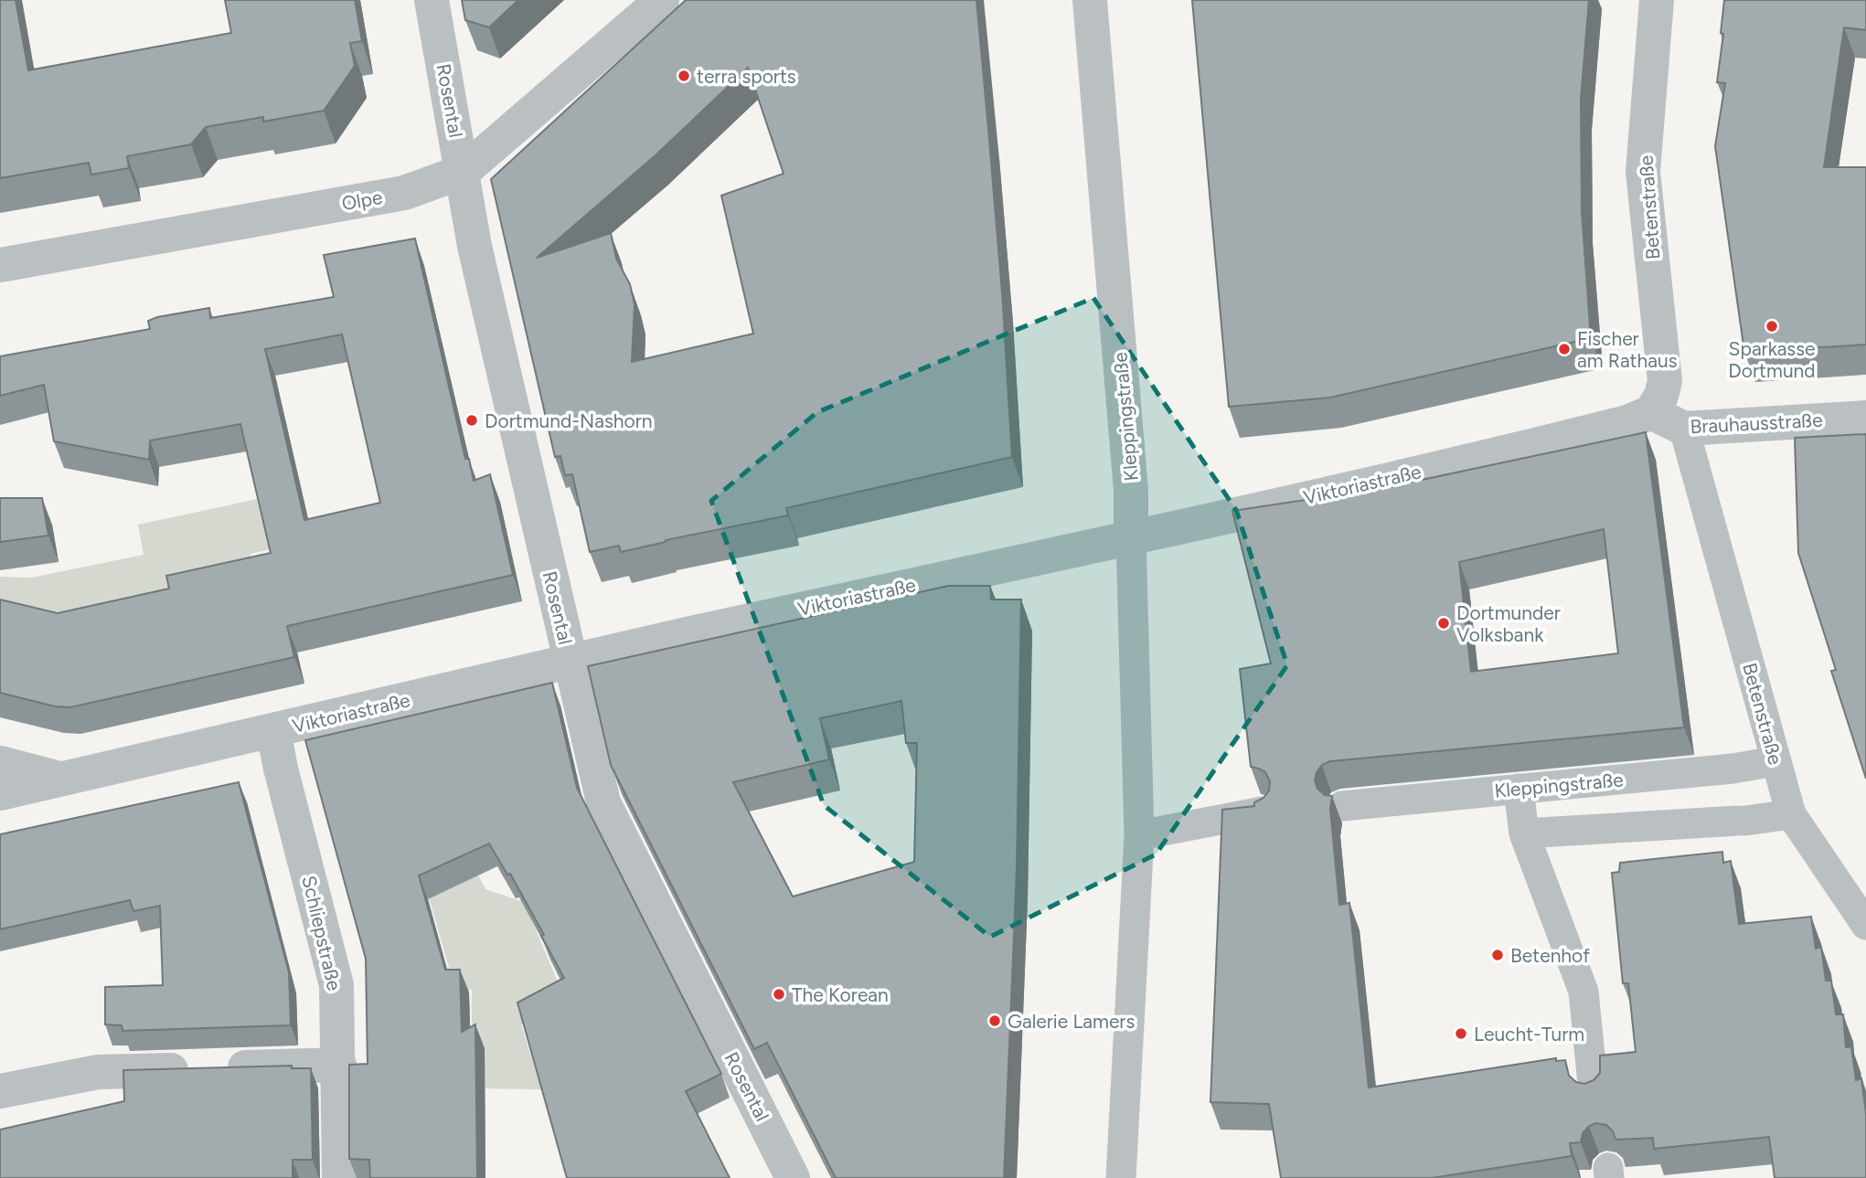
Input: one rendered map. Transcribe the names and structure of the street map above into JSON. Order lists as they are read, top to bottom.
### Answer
{
  "streets": {
    "street": [
      "Rosental",
      "Olpe",
      "Betenstraße",
      "Kleppingstraße",
      "Brauhausstraße",
      "Viktoriastraße",
      "Schliepstraße"
    ]
  },
  "crossings": [
    ["Rosental", "Olpe"],
    ["Rosental", "Viktoriastraße"],
    ["Betenstraße", "Kleppingstraße"],
    ["Betenstraße", "Brauhausstraße"],
    ["Betenstraße", "Viktoriastraße"],
    ["Kleppingstraße", "Viktoriastraße"],
    ["Brauhausstraße", "Viktoriastraße"],
    ["Viktoriastraße", "Schliepstraße"]
  ],
  "places": [
    "terra sports",
    "Sparkasse Dortmund",
    "Fischer am Rathaus",
    "Dortmund-Nashorn",
    "Dortmunder Volksbank",
    "Betenhof",
    "The Korean",
    "Galerie Lamers",
    "Leucht-Turm"
  ]
}
